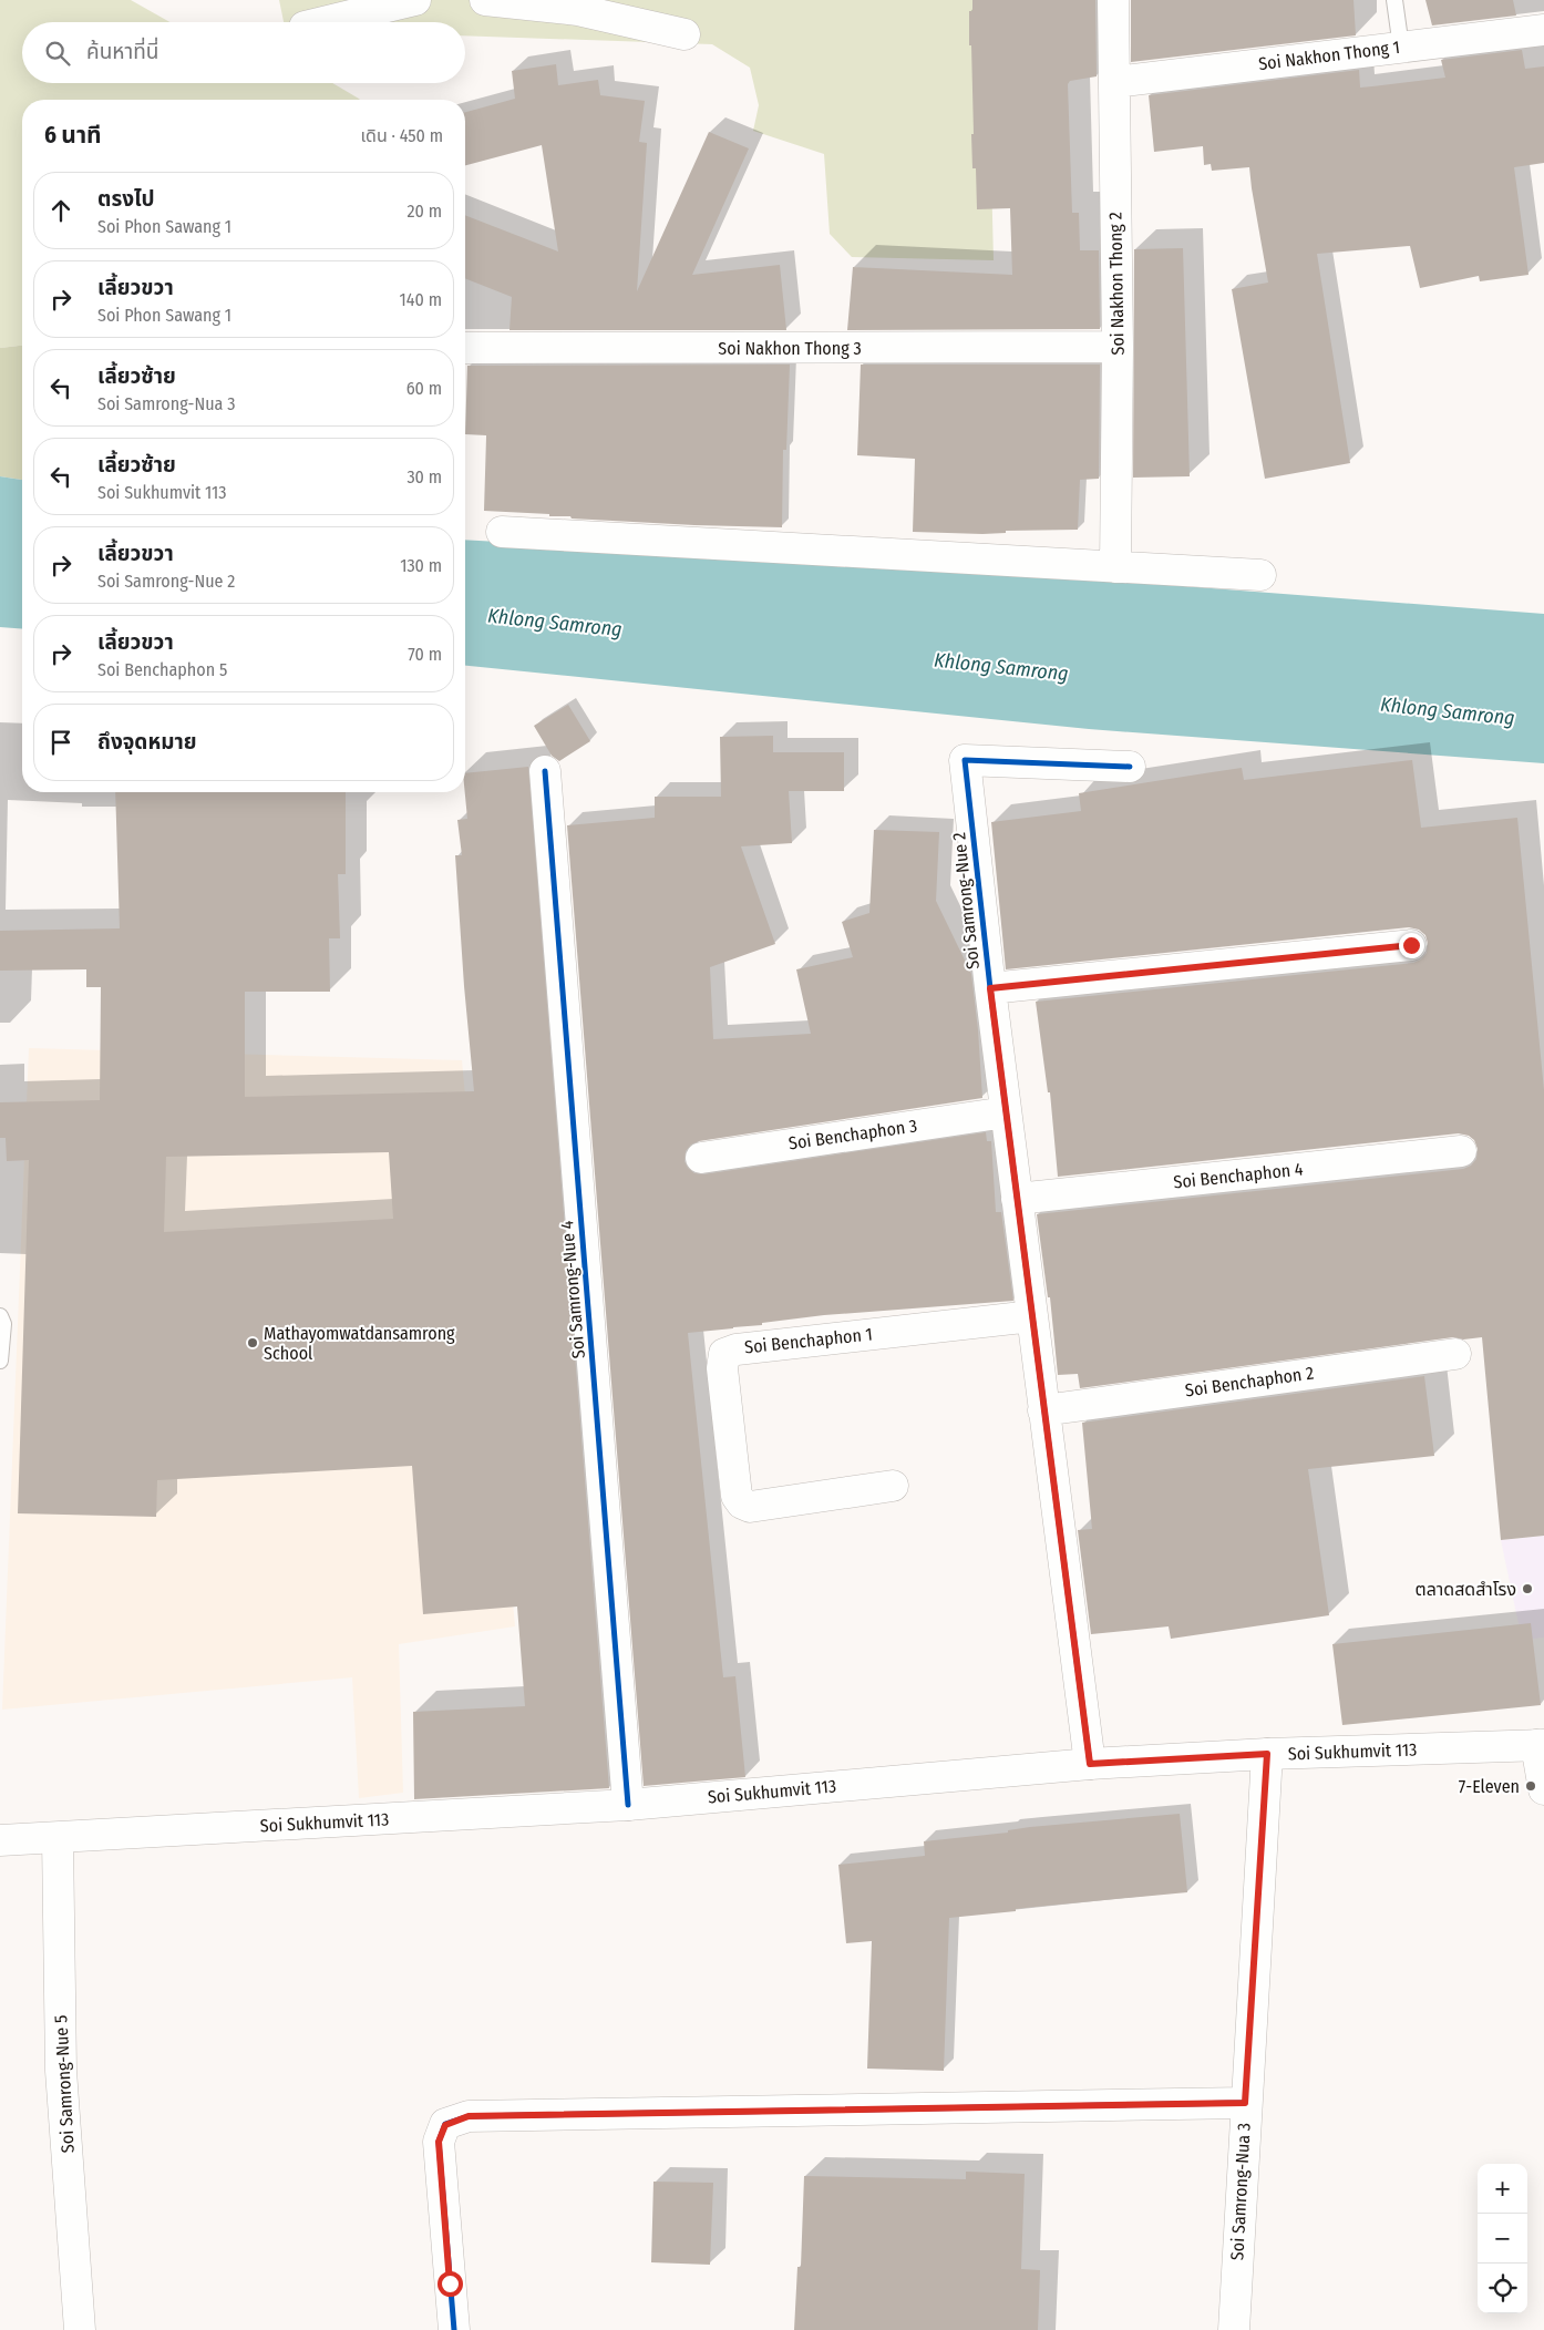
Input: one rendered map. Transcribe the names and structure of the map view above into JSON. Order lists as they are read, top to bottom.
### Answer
{
  "streets": {
    "street": [
      "Soi Nakhon Thong 1",
      "Soi Nakhon Thong 2",
      "Soi Nakhon Thong 3",
      "Soi Samrong-Nue 2",
      "Soi Benchaphon 3",
      "Soi Benchaphon 4",
      "Soi Samrong-Nue 4",
      "Soi Benchaphon 1",
      "Soi Benchaphon 2",
      "Soi Sukhumvit 113",
      "Soi Samrong-Nue 5",
      "Soi Samrong-Nua 3"
    ]
  },
  "crossings": [
    ["Soi Nakhon Thong 1", "Soi Nakhon Thong 2"],
    ["Soi Nakhon Thong 2", "Soi Nakhon Thong 3"],
    ["Soi Samrong-Nue 2", "Soi Benchaphon 3"],
    ["Soi Samrong-Nue 2", "Soi Benchaphon 4"],
    ["Soi Samrong-Nue 2", "Soi Benchaphon 1"],
    ["Soi Samrong-Nue 2", "Soi Benchaphon 2"],
    ["Soi Samrong-Nue 2", "Soi Sukhumvit 113"],
    ["Soi Samrong-Nue 4", "Soi Sukhumvit 113"],
    ["Soi Sukhumvit 113", "Soi Samrong-Nue 5"],
    ["Soi Sukhumvit 113", "Soi Samrong-Nua 3"]
  ],
  "water": ["Khlong Samrong"],
  "places": ["Mathayomwatdansamrong School", "ตลาดสดสำโรง", "7-Eleven"],
  "page": {
    "search": "ค้นหาที่นี่",
    "heading": ["6 นาที", "เดิน · 450 m"],
    "list": [
      ["ตรงไป", "Soi Phon Sawang 1", "20 m"],
      ["เลี้ยวขวา", "Soi Phon Sawang 1", "140 m"],
      ["เลี้ยวซ้าย", "Soi Samrong-Nua 3", "60 m"],
      ["เลี้ยวซ้าย", "Soi Sukhumvit 113", "30 m"],
      ["เลี้ยวขวา", "Soi Samrong-Nue 2", "130 m"],
      ["เลี้ยวขวา", "Soi Benchaphon 5", "70 m"],
      "ถึงจุดหมาย"
    ],
    "map_buttons": ["+", "−"]
  }
}
